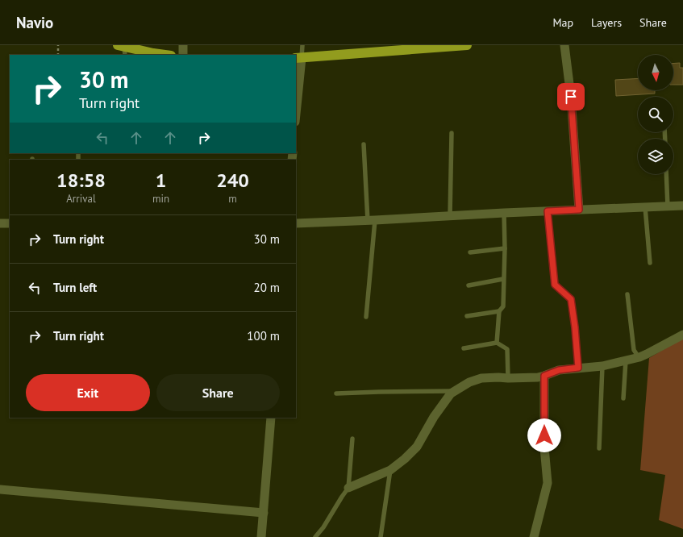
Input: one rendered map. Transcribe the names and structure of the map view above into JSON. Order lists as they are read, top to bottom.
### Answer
{
  "north": "bottom",
  "page": {
    "header": "Navio",
    "nav": ["Map", "Layers", "Share"],
    "turn": ["30 m", "Turn right"],
    "eta": [
      "18:58",
      "Arrival",
      "1",
      "min",
      "240",
      "m"
    ],
    "list": [
      {
        "name": "Turn right",
        "value": "30 m"
      },
      {
        "name": "Turn left",
        "value": "20 m"
      },
      {
        "name": "Turn right",
        "value": "100 m"
      }
    ],
    "buttons": ["Exit", "Share"]
  }
}
